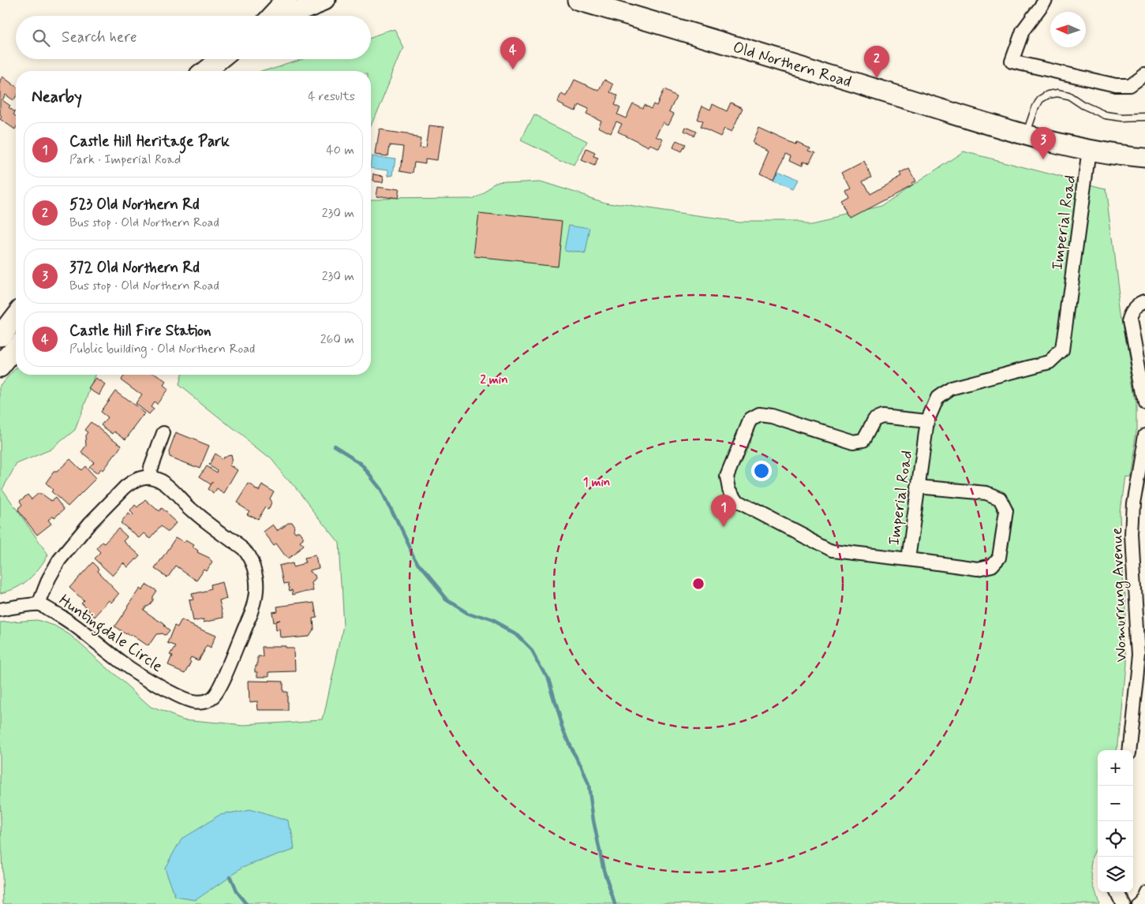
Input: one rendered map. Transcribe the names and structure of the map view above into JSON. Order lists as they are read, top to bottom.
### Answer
{
  "streets": {
    "main road": ["Old Northern Road"],
    "street": ["Imperial Road", "Womurrung Avenue", "Huntingdale Circle"]
  },
  "crossings": [
    ["Old Northern Road", "Imperial Road"]
  ],
  "north": "left",
  "page": {
    "search": "Search here",
    "pins": [
      "4",
      "2",
      "3",
      "1"
    ],
    "heading": ["Nearby", "4 results"],
    "list": [
      {
        "mark": "1",
        "name": "Castle Hill Heritage Park",
        "note": "Park · Imperial Road",
        "value": "40 m"
      },
      {
        "mark": "2",
        "name": "523 Old Northern Rd",
        "note": "Bus stop · Old Northern Road",
        "value": "230 m"
      },
      {
        "mark": "3",
        "name": "372 Old Northern Rd",
        "note": "Bus stop · Old Northern Road",
        "value": "230 m"
      },
      {
        "mark": "4",
        "name": "Castle Hill Fire Station",
        "note": "Public building · Old Northern Road",
        "value": "260 m"
      }
    ],
    "map_buttons": ["+", "−"]
  },
  "rings": ["2 min", "1 min"]
}
